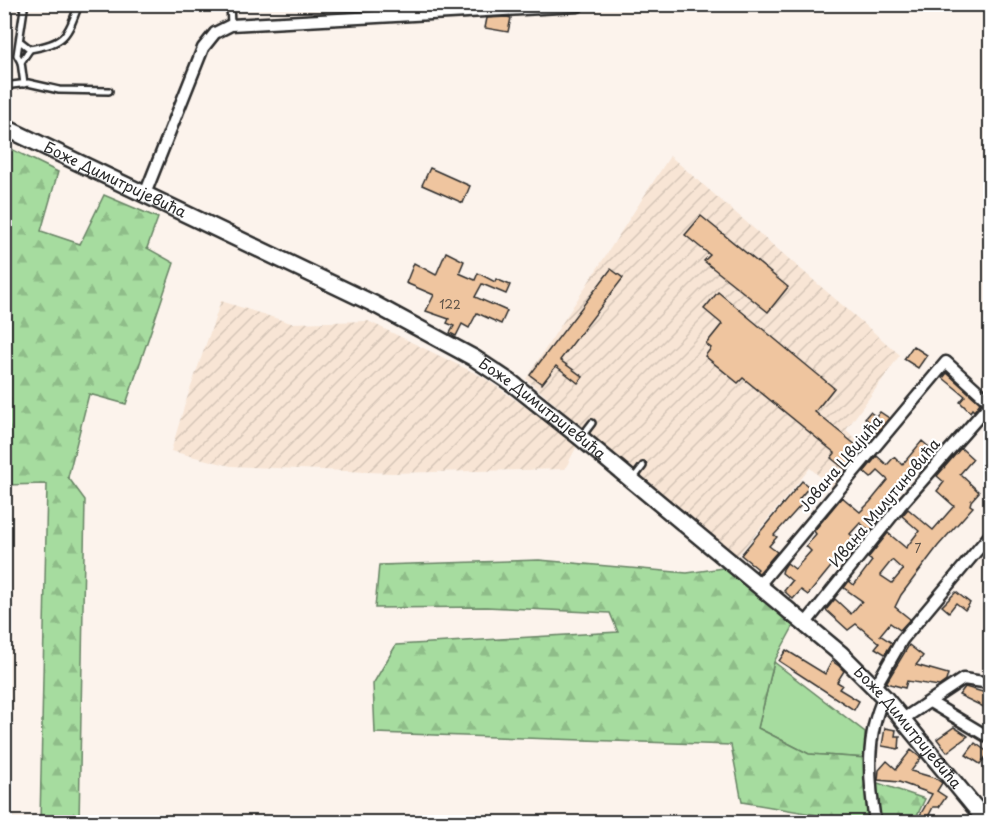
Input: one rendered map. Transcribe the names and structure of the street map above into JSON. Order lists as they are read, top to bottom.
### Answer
{
  "streets": {
    "main road": ["Боже Димитријевића"],
    "street": ["Јована Цвијића", "Ивана Милутиновића"]
  },
  "crossings": [
    ["Боже Димитријевића", "Јована Цвијића"],
    ["Боже Димитријевића", "Ивана Милутиновића"],
    ["Јована Цвијића", "Ивана Милутиновића"]
  ],
  "house_numbers": ["122", "7"]
}
